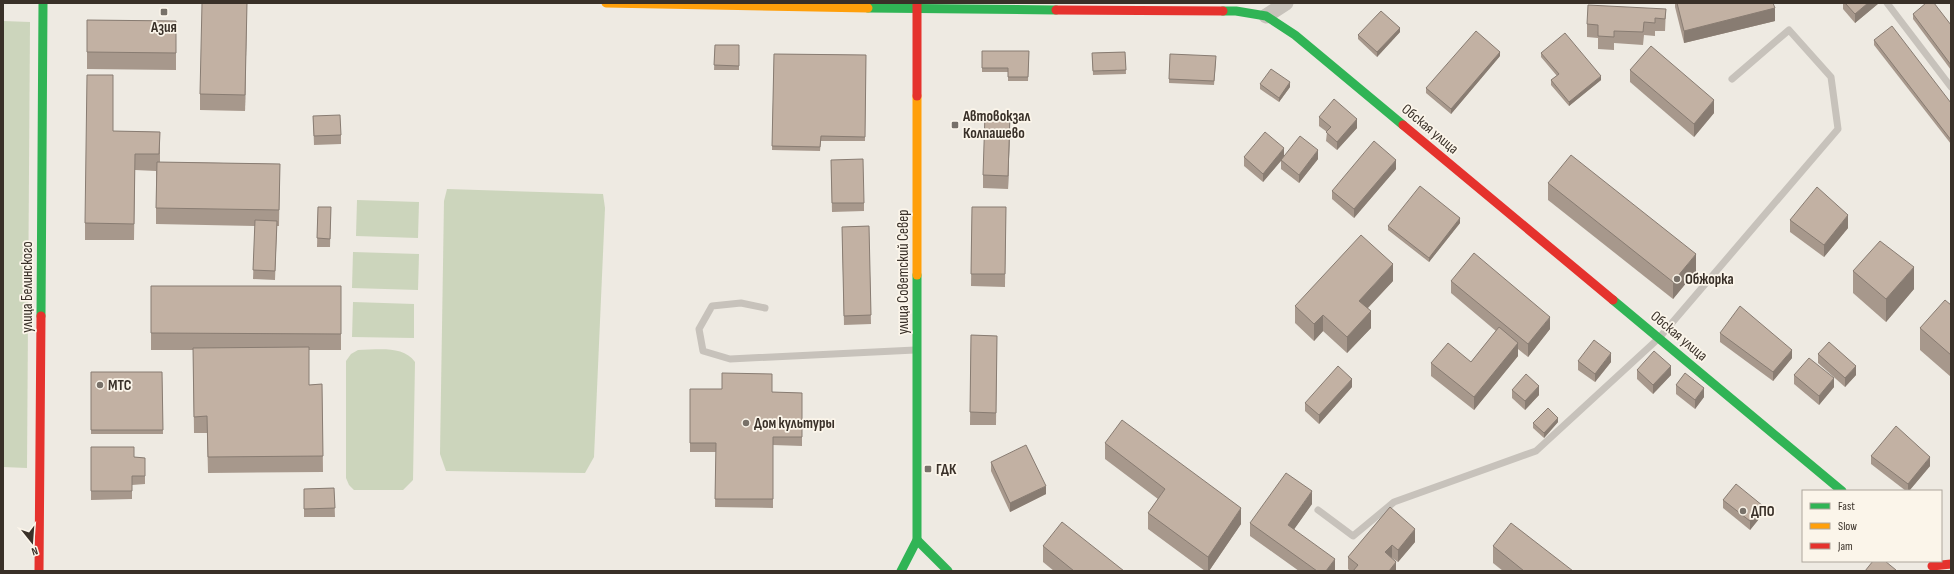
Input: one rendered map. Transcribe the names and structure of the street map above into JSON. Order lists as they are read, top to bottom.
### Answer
{
  "streets": {
    "street": ["Обская улица", "улица Советский Север", "улица Белинского"]
  },
  "crossings": [
    ["Обская улица", "улица Советский Север"]
  ],
  "places": {
    "transit": ["Азия", "Автовокзал Колпашево", "ГДК"],
    "other": [
      "Обжорка",
      "МТС",
      "Дом культуры",
      "ДПО"
    ]
  },
  "legend": ["Fast", "Slow", "Jam"],
  "north": "bottom"
}
